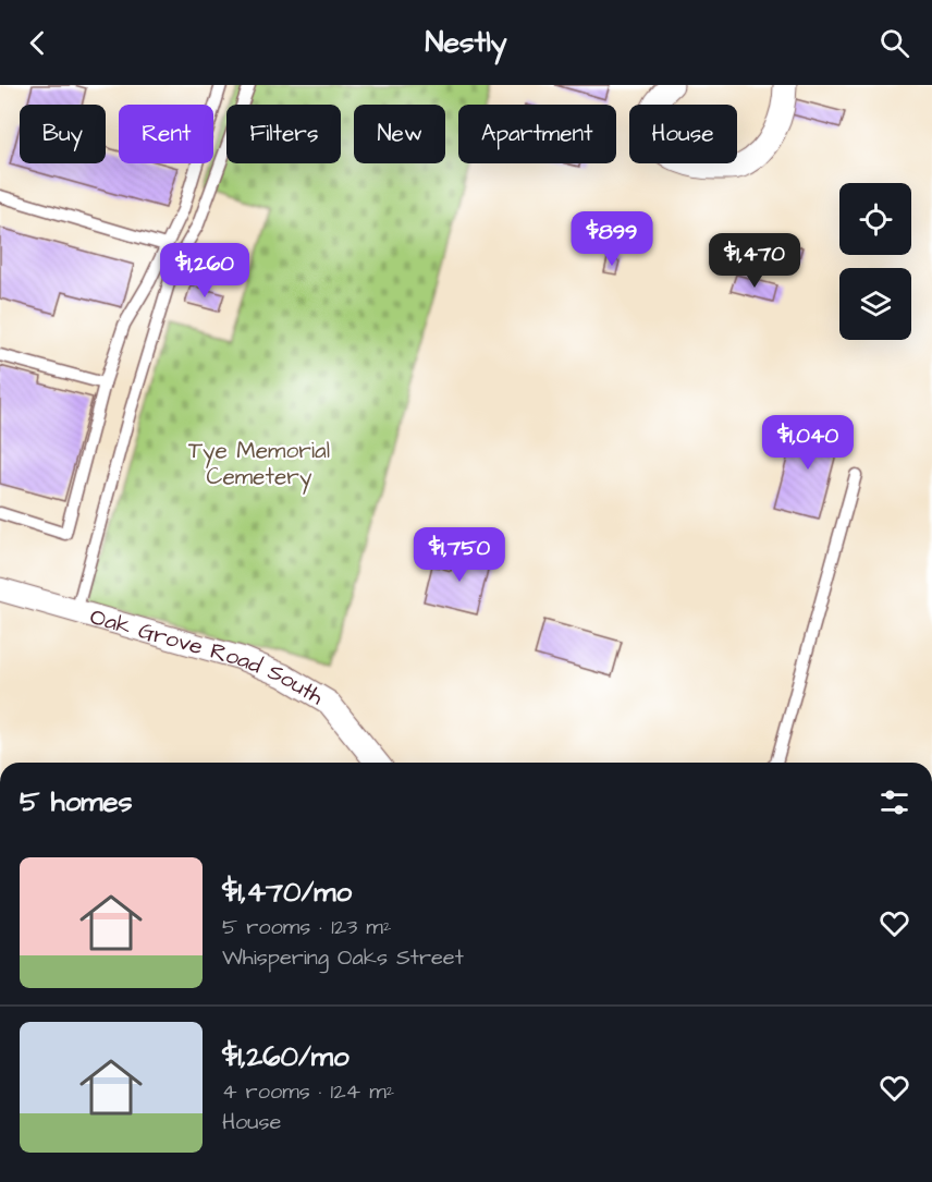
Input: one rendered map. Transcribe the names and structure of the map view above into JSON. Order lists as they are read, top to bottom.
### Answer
{
  "streets": {
    "street": ["Oak Grove Road South"]
  },
  "parks": ["Tye Memorial Cemetery"],
  "page": {
    "header": "Nestly",
    "chip": [
      "Buy",
      "Rent",
      "Filters",
      "New",
      "Apartment",
      "House"
    ],
    "price": [
      "$899",
      "$1,470",
      "$1,260",
      "$1,040",
      "$1,750"
    ],
    "heading": "5 homes",
    "list": [
      {
        "name": "$1,470/mo",
        "note": "5 rooms · 123 m² · Whispering Oaks Street"
      },
      {
        "name": "$1,260/mo",
        "note": "4 rooms · 124 m² · House"
      }
    ]
  }
}
